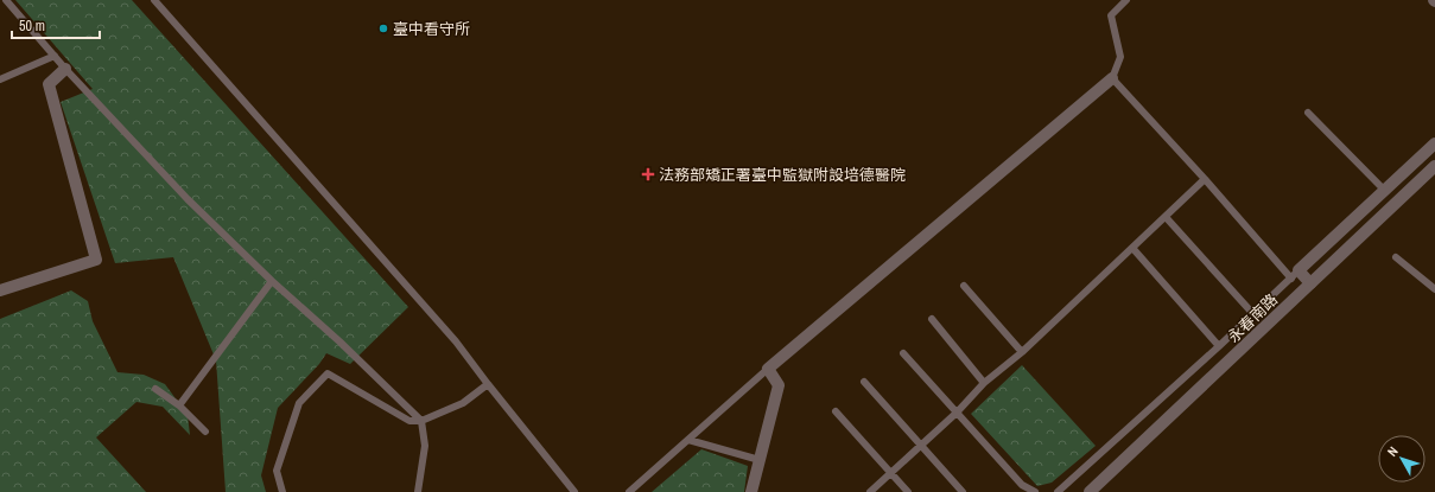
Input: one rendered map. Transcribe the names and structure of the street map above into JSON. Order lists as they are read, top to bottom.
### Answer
{
  "streets": {
    "street": ["永春南路"]
  },
  "places": {
    "other": ["臺中看守所"],
    "health": ["法務部矯正署臺中監獄附設培德醫院"]
  },
  "scale_bar": "50 m",
  "north": "top left"
}
